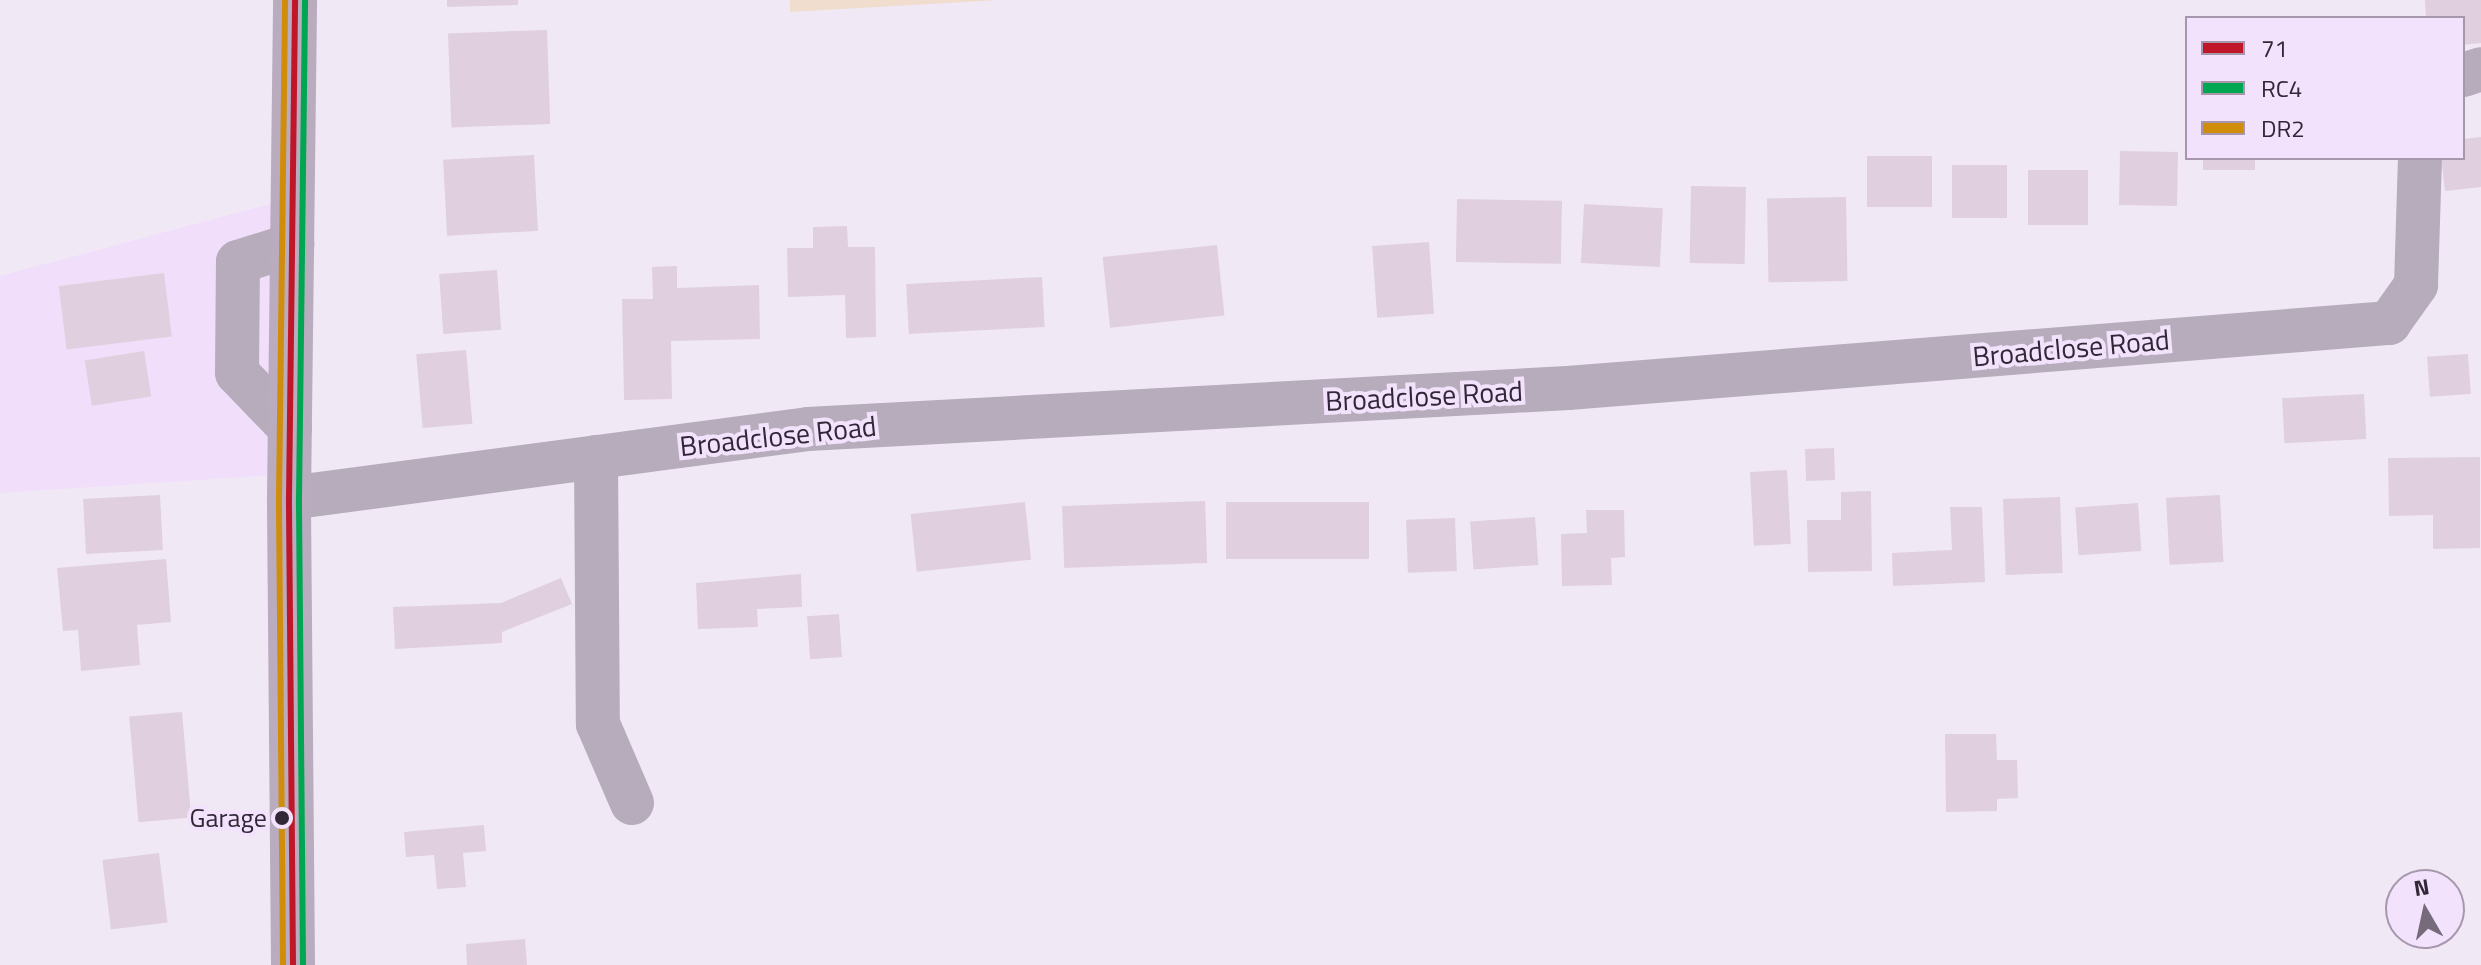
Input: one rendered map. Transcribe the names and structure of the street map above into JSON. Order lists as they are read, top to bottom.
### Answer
{
  "streets": {
    "street": ["Broadclose Road"]
  },
  "places": ["Garage"],
  "lines": ["transit line 71", "transit line RC4", "transit line DR2"],
  "legend": ["71", "RC4", "DR2"],
  "north": "top"
}
